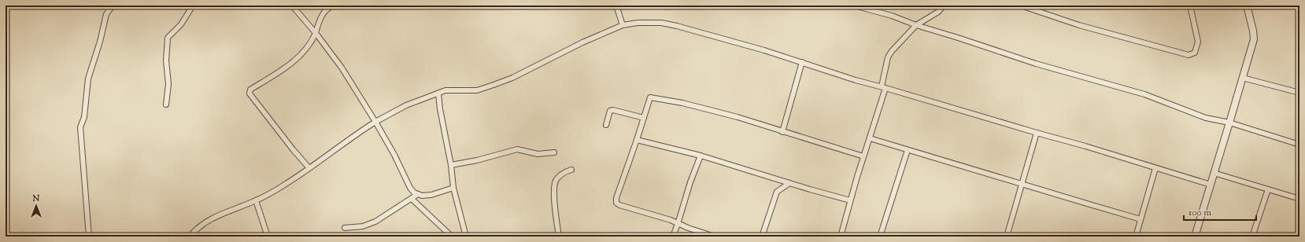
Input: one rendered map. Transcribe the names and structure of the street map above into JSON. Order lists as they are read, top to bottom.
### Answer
{
  "scale_bar": "100 m",
  "north": "top"
}
